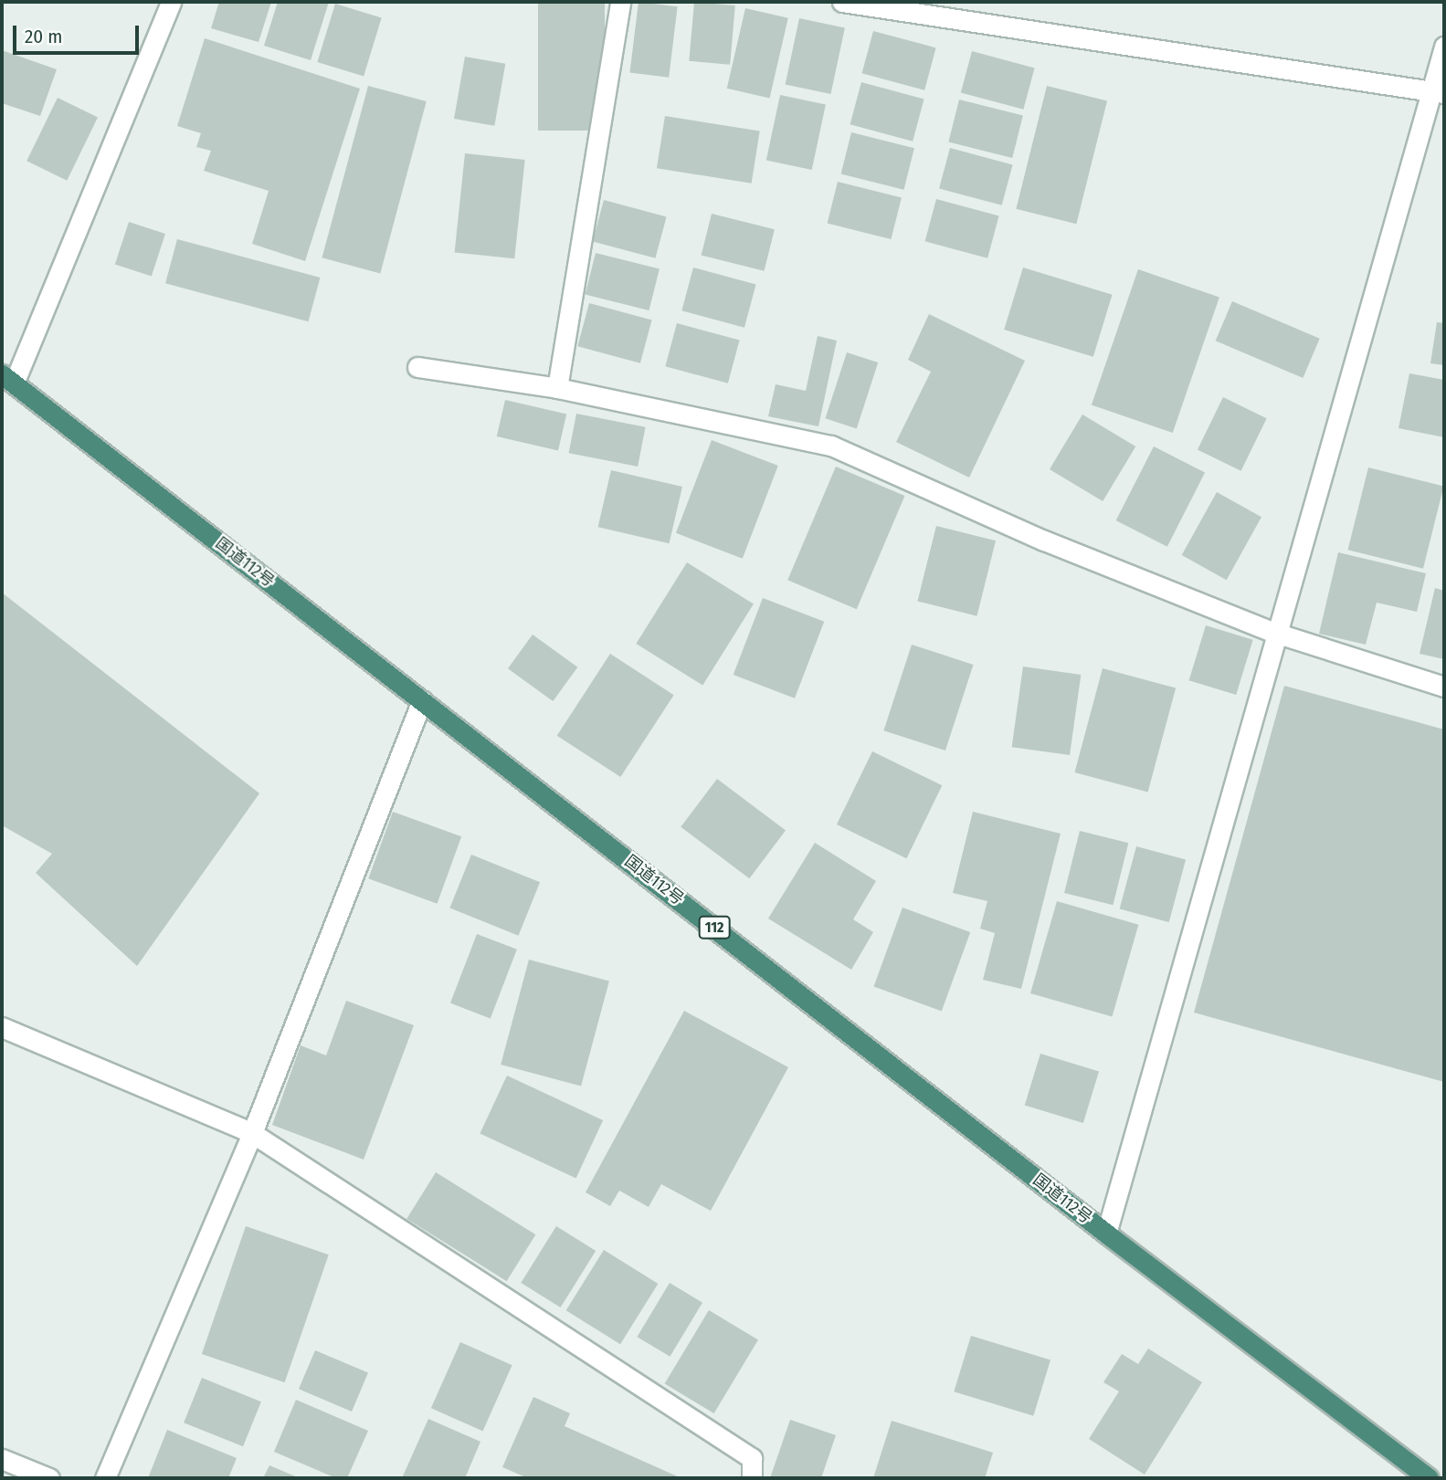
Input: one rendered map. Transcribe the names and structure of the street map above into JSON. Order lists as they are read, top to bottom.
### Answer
{
  "streets": {
    "highway": ["国道112号", "112"]
  },
  "scale_bar": "20 m"
}
